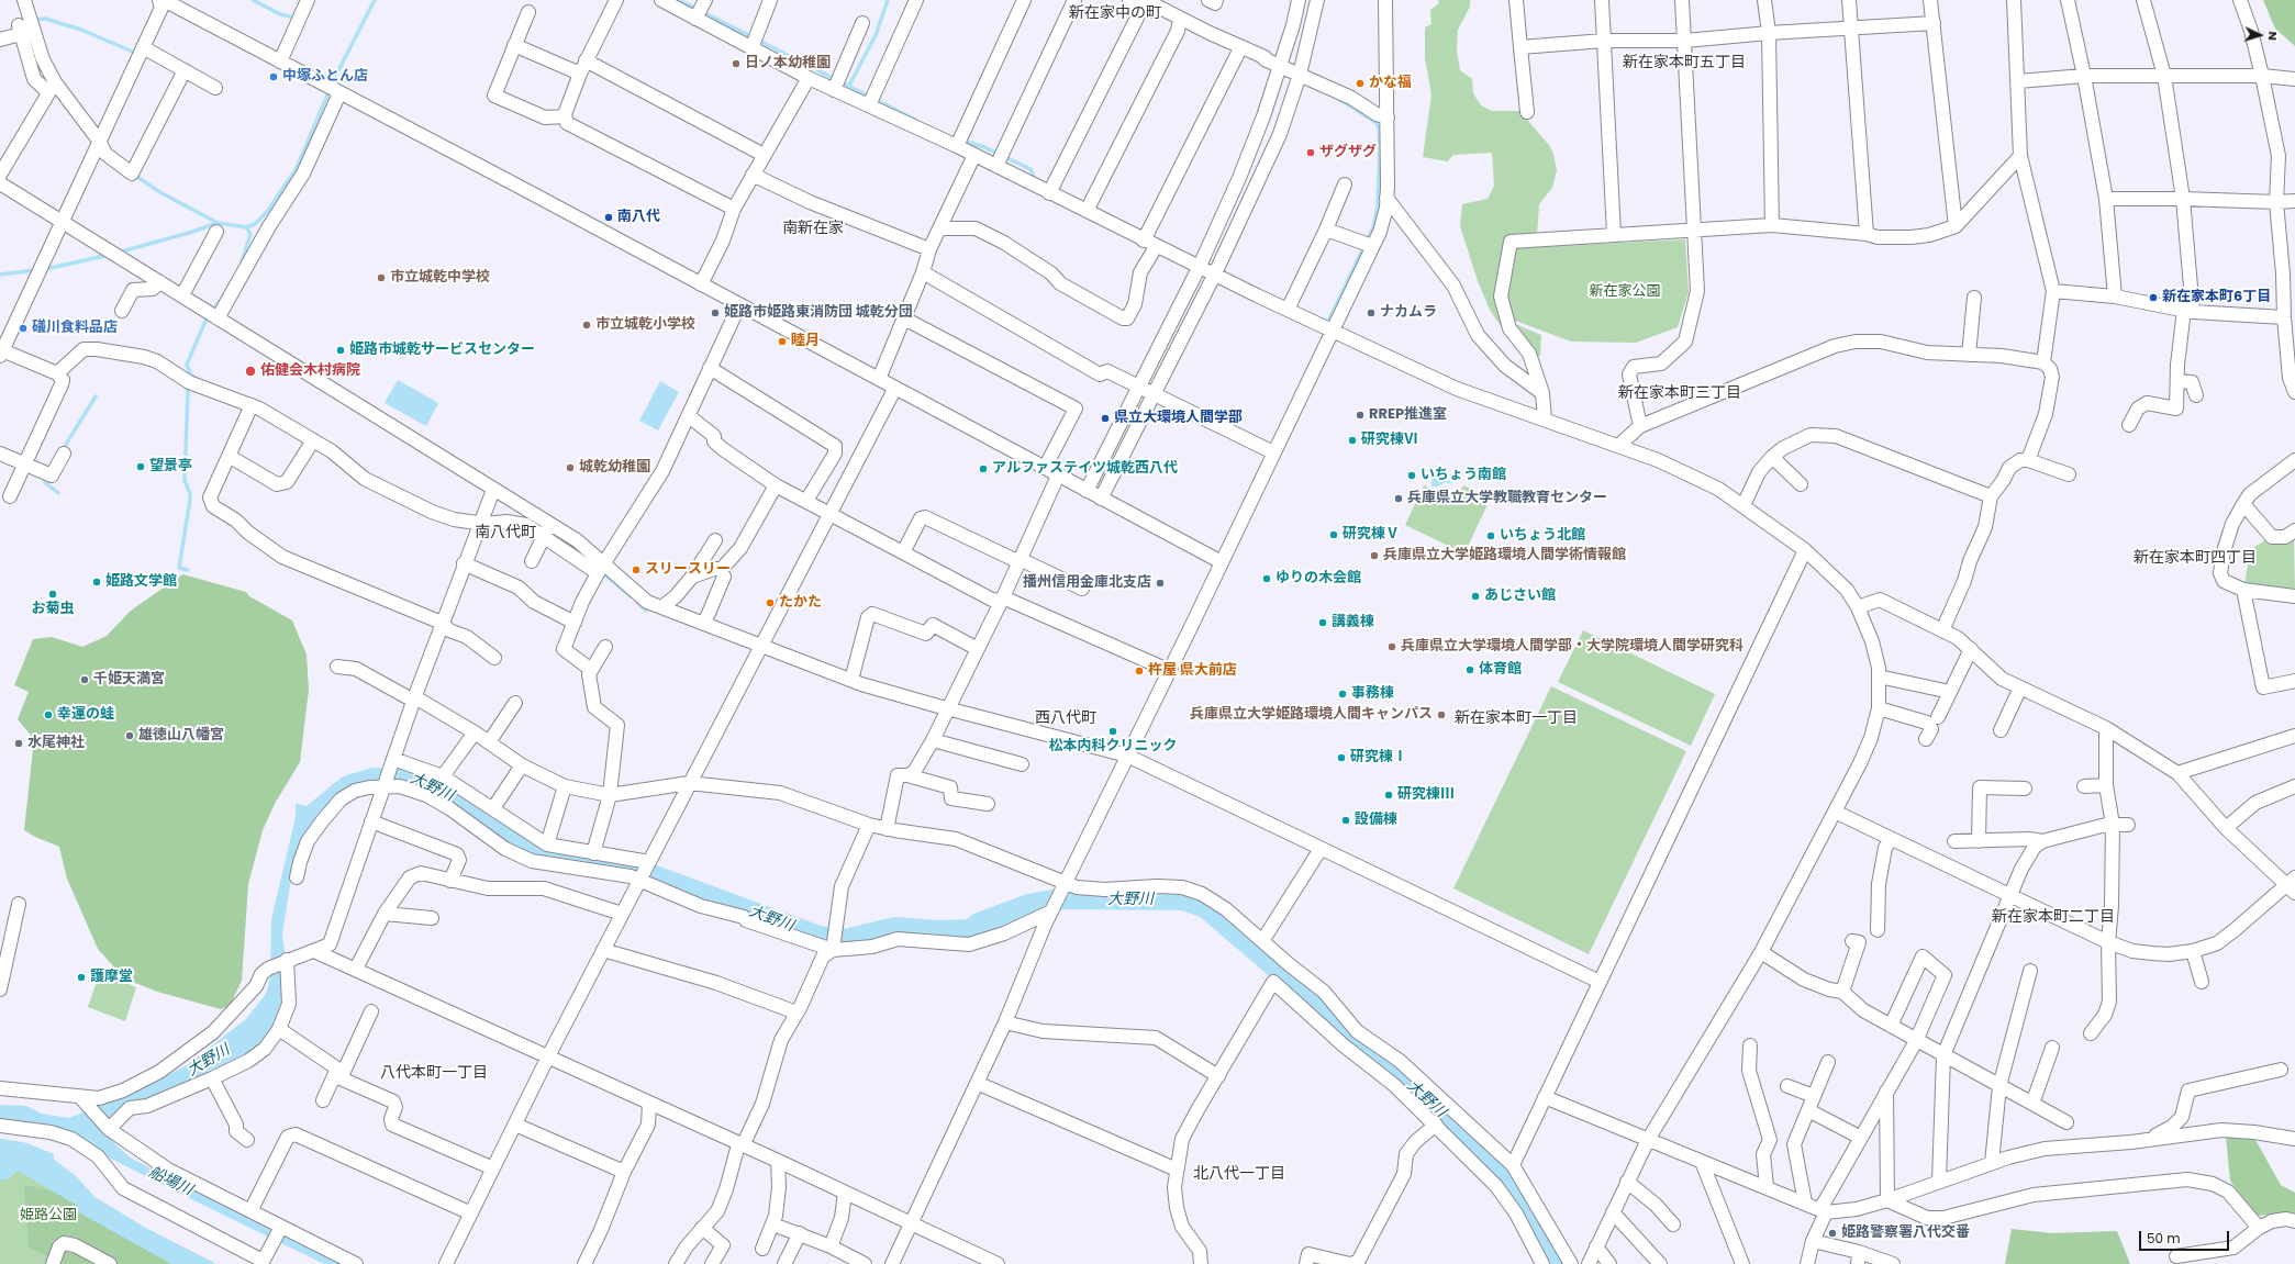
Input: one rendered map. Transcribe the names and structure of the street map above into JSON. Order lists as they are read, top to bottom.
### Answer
{
  "districts": [
    "新在家中の町",
    "新在家本町五丁目",
    "南新在家",
    "新在家本町三丁目",
    "南八代町",
    "新在家本町四丁目",
    "西八代町",
    "新在家本町一丁目",
    "新在家本町二丁目",
    "八代本町一丁目",
    "北八代一丁目"
  ],
  "water": ["大野川", "船場川"],
  "parks": ["新在家公園", "姫路公園"],
  "places": [
    "日ノ本幼稚園",
    "中塚ふとん店",
    "かな福",
    "ザグザグ",
    "南八代",
    "市立城乾中学校",
    "新在家本町6丁目",
    "姫路市姫路東消防団 城乾分団",
    "ナカムラ",
    "市立城乾小学校",
    "礒川食料品店",
    "睦月",
    "姫路市城乾サービスセンター",
    "佑健会木村病院",
    "RREP推進室",
    "県立大環境人間学部",
    "研究棟Ⅵ",
    "望景亭",
    "城乾幼稚園",
    "アルファステイツ城乾西八代",
    "いちょう南館",
    "兵庫県立大学教職教育センター",
    "研究棟Ⅴ",
    "いちょう北館",
    "兵庫県立大学姫路環境人間学術情報館",
    "スリースリー",
    "ゆりの木会館",
    "姫路文学館",
    "播州信用金庫北支店",
    "お菊虫",
    "あじさい館",
    "たかた",
    "講義棟",
    "兵庫県立大学環境人間学部・大学院環境人間学研究科",
    "体育館",
    "杵屋 県大前店",
    "千姫天満宮",
    "事務棟",
    "幸運の蛙",
    "兵庫県立大学姫路環境人間キャンパス",
    "松本内科クリニック",
    "雄徳山八幡宮",
    "水尾神社",
    "研究棟Ⅰ",
    "研究棟Ⅲ",
    "設備棟",
    "護摩堂",
    "姫路警察署八代交番"
  ],
  "scale_bar": "50 m",
  "north": "right"
}
